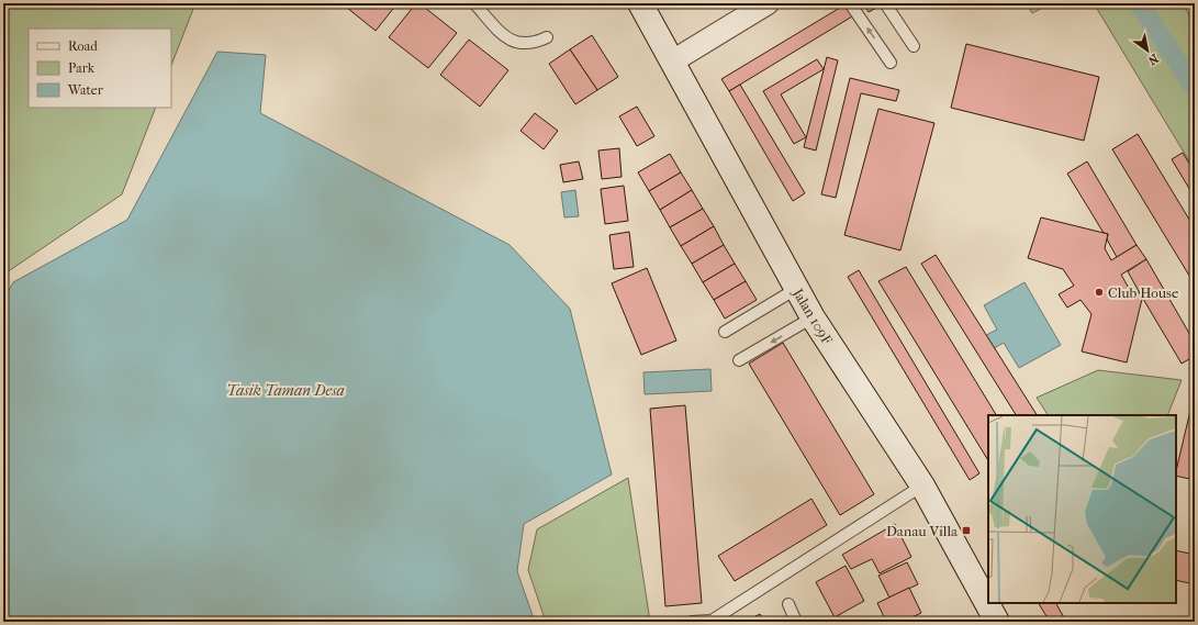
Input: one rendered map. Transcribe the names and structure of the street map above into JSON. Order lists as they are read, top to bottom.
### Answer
{
  "streets": {
    "street": ["Jalan 109F"]
  },
  "water": ["Tasik Taman Desa"],
  "places": {
    "other": ["Club House"],
    "transit": ["Danau Villa"]
  },
  "legend": ["Road", "Park", "Water"],
  "north": "bottom right"
}
